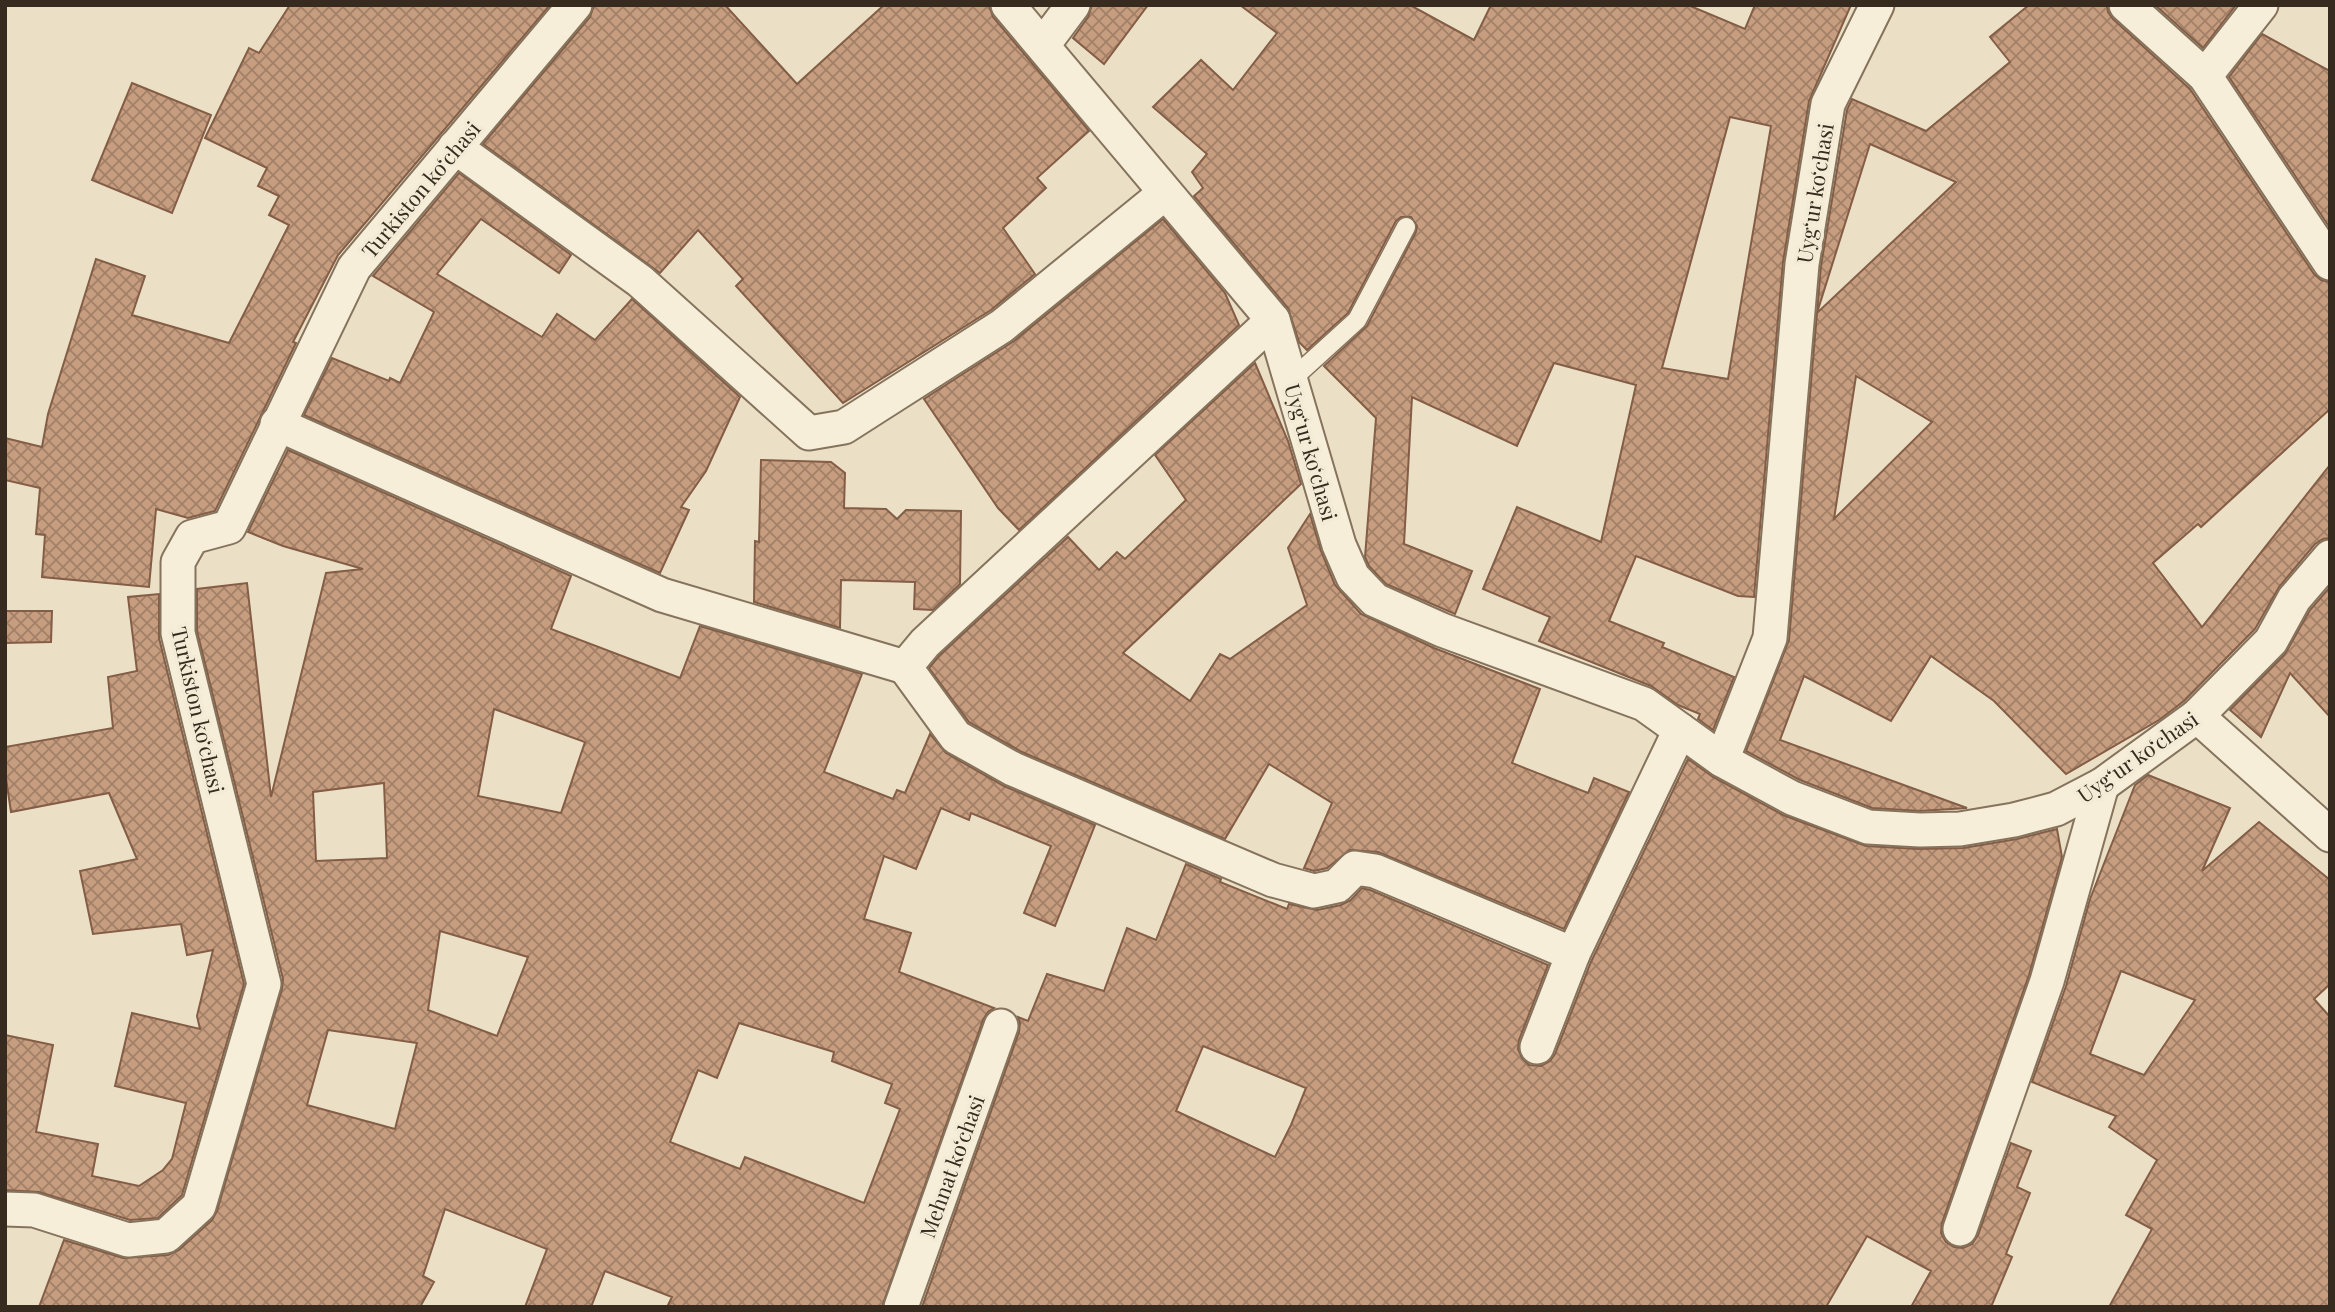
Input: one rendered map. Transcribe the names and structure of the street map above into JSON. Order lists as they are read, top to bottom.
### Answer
{
  "streets": {
    "street": ["Turkiston koʻchasi", "Uygʻur koʻchasi", "Mehnat koʻchasi"]
  }
}
